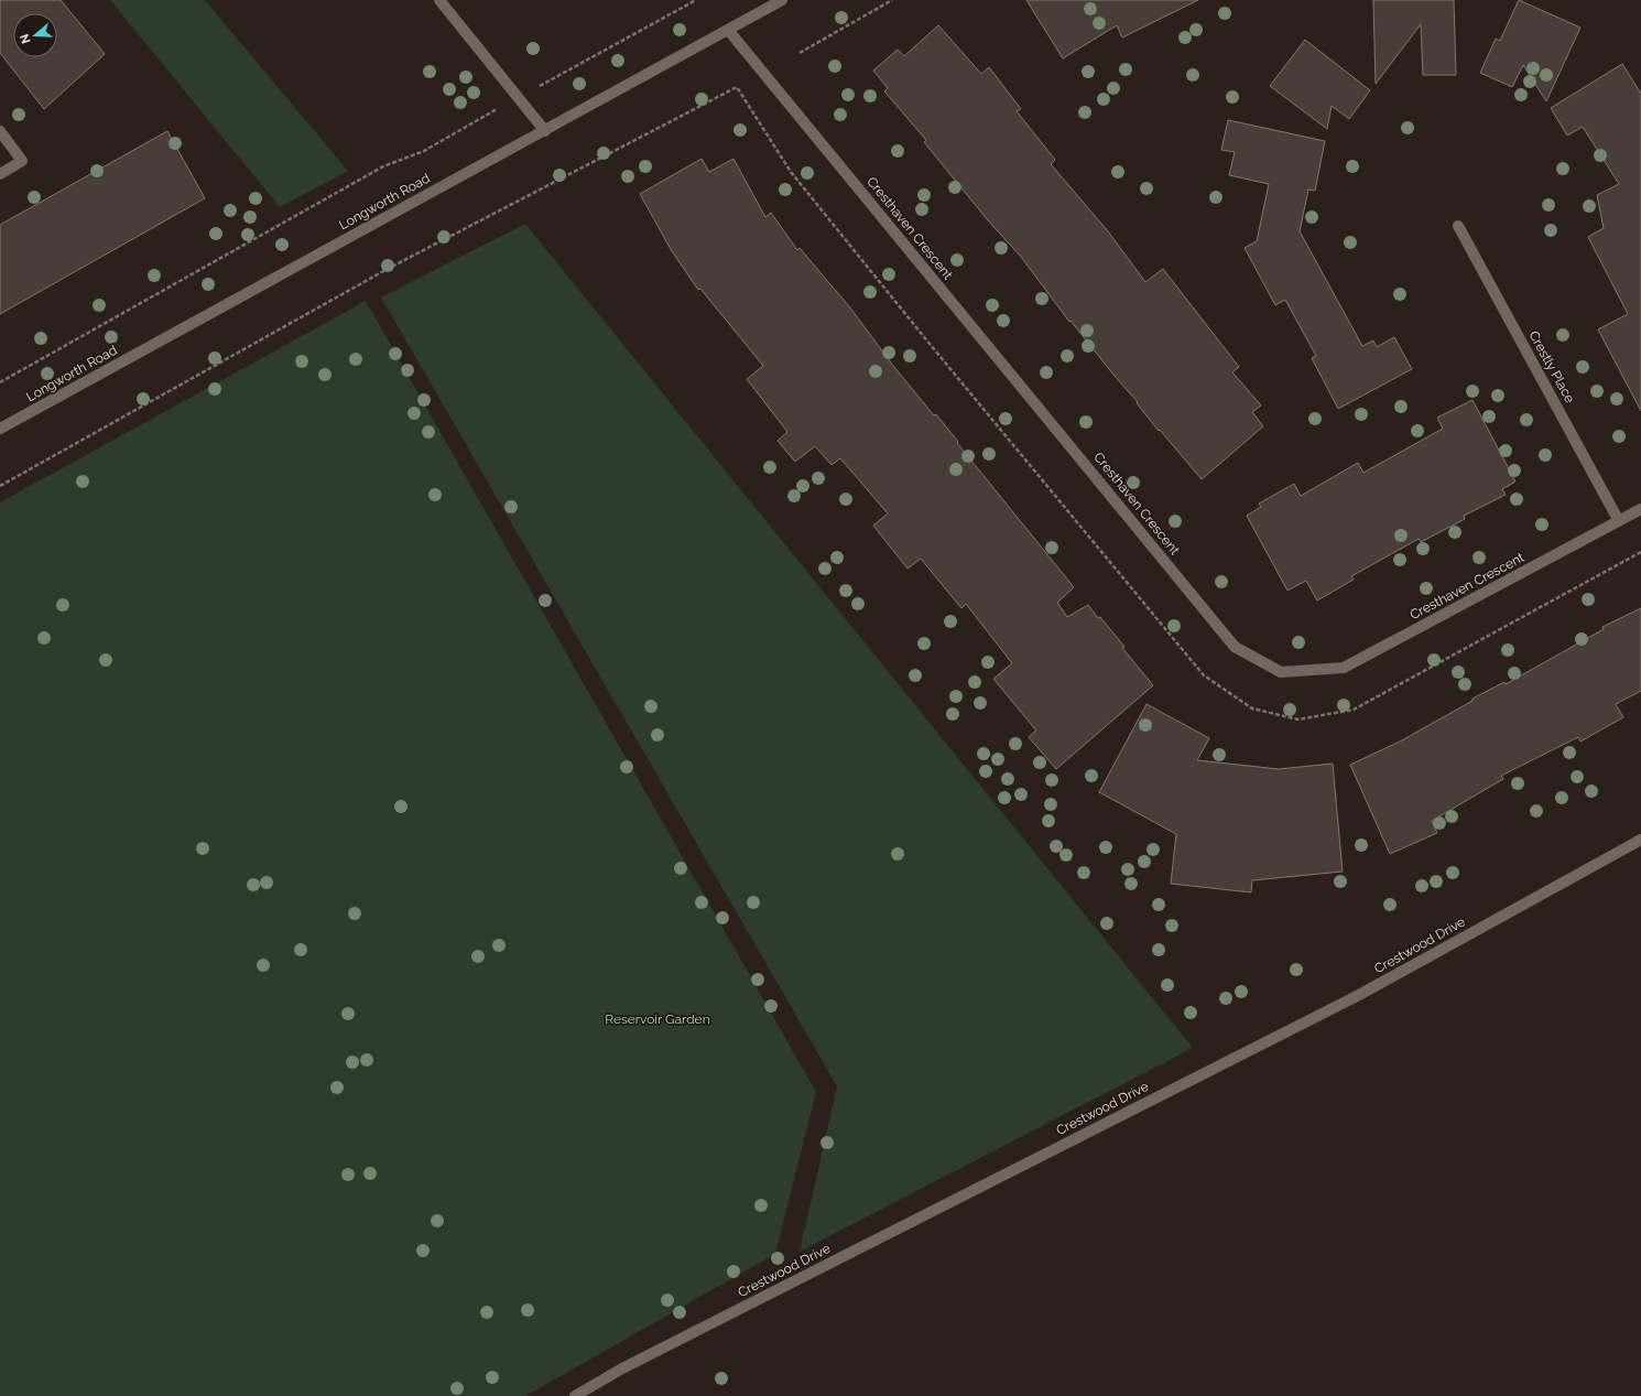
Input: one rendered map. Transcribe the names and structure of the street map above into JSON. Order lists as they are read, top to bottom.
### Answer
{
  "streets": {
    "street": [
      "Longworth Road",
      "Cresthaven Crescent",
      "Crestly Place",
      "Crestwood Drive"
    ]
  },
  "crossings": [
    ["Longworth Road", "Cresthaven Crescent"],
    ["Cresthaven Crescent", "Crestly Place"]
  ],
  "parks": ["Reservoir Garden"],
  "north": "left"
}
